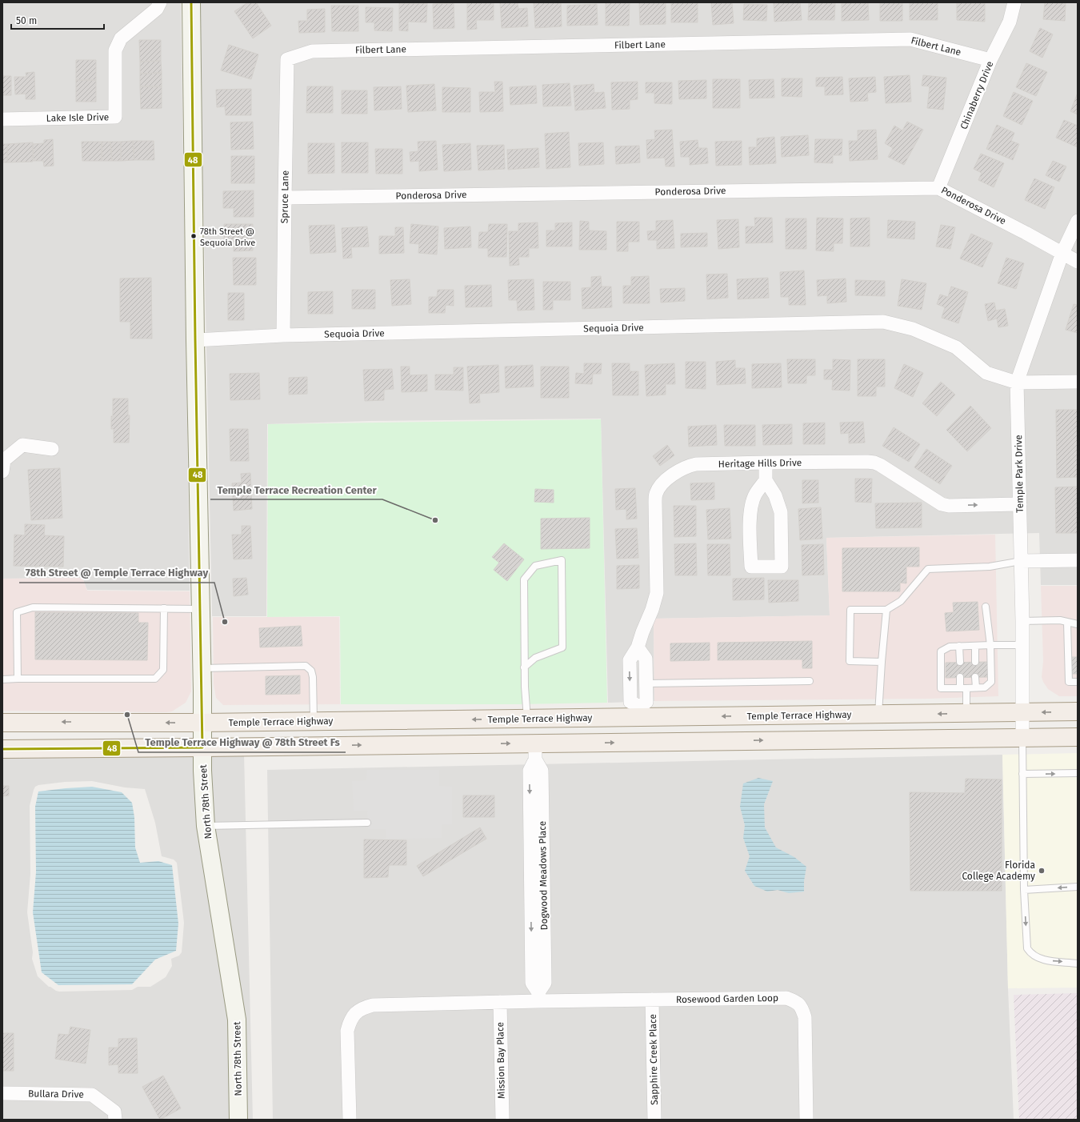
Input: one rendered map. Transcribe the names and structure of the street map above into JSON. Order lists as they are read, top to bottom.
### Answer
{
  "streets": {
    "main road": ["Temple Terrace Highway"],
    "street": [
      "Filbert Lane",
      "Chinaberry Drive",
      "Lake Isle Drive",
      "Ponderosa Drive",
      "Spruce Lane",
      "Sequoia Drive",
      "Heritage Hills Drive",
      "Temple Park Drive",
      "North 78th Street",
      "Dogwood Meadows Place",
      "Rosewood Garden Loop",
      "Sapphire Creek Place",
      "Mission Bay Place",
      "Bullara Drive"
    ]
  },
  "crossings": [
    ["Filbert Lane", "Chinaberry Drive"],
    ["Filbert Lane", "Spruce Lane"],
    ["Chinaberry Drive", "Ponderosa Drive"],
    ["Ponderosa Drive", "Spruce Lane"],
    ["Ponderosa Drive", "Temple Park Drive"],
    ["Spruce Lane", "Sequoia Drive"],
    ["Sequoia Drive", "Temple Park Drive"],
    ["Sequoia Drive", "North 78th Street"],
    ["Heritage Hills Drive", "Temple Park Drive"],
    ["Heritage Hills Drive", "Temple Terrace Highway"],
    ["Temple Park Drive", "Temple Terrace Highway"],
    ["Temple Terrace Highway", "North 78th Street"],
    ["Dogwood Meadows Place", "Rosewood Garden Loop"],
    ["Rosewood Garden Loop", "Sapphire Creek Place"],
    ["Rosewood Garden Loop", "Mission Bay Place"]
  ],
  "one_way": ["Heritage Hills Drive"],
  "places": [
    "78th Street @ Sequoia Drive",
    "Temple Terrace Recreation Center",
    "78th Street @ Temple Terrace Highway",
    "Temple Terrace Highway @ 78th Street Fs",
    "Florida College Academy"
  ],
  "lines": ["transit line 48"],
  "scale_bar": "50 m"
}
